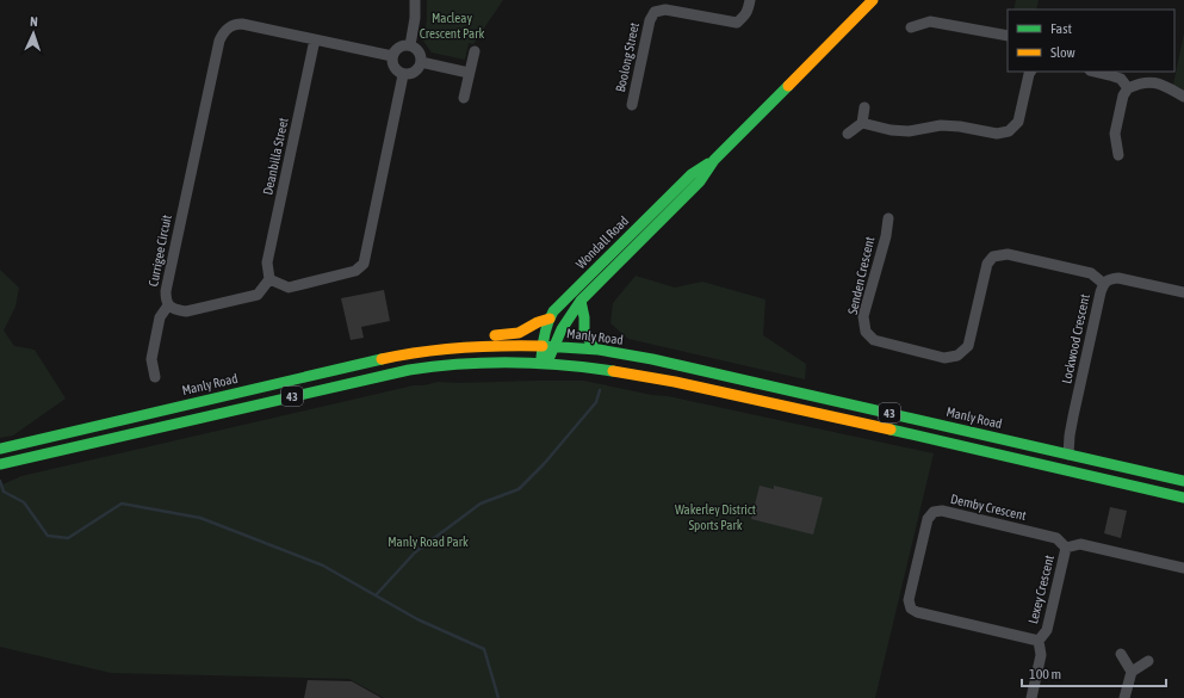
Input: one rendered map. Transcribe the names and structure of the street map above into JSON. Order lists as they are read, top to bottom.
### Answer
{
  "streets": {
    "main road": ["Wondall Road", "Manly Road", "43"],
    "street": [
      "Boolong Street",
      "Deanbilla Street",
      "Currigee Circuit",
      "Senden Crescent",
      "Lockwood Crescent",
      "Demby Crescent",
      "Lexey Crescent"
    ]
  },
  "crossings": [
    ["Deanbilla Street", "Currigee Circuit"],
    ["Wondall Road", "Manly Road"],
    ["Wondall Road", "43"],
    ["Senden Crescent", "Lockwood Crescent"],
    ["Manly Road", "Lockwood Crescent"],
    ["Demby Crescent", "Lexey Crescent"]
  ],
  "parks": ["Macleay Crescent Park", "Wakerley District Sports Park", "Manly Road Park"],
  "legend": ["Fast", "Slow"],
  "scale_bar": "100 m",
  "north": "top"
}
